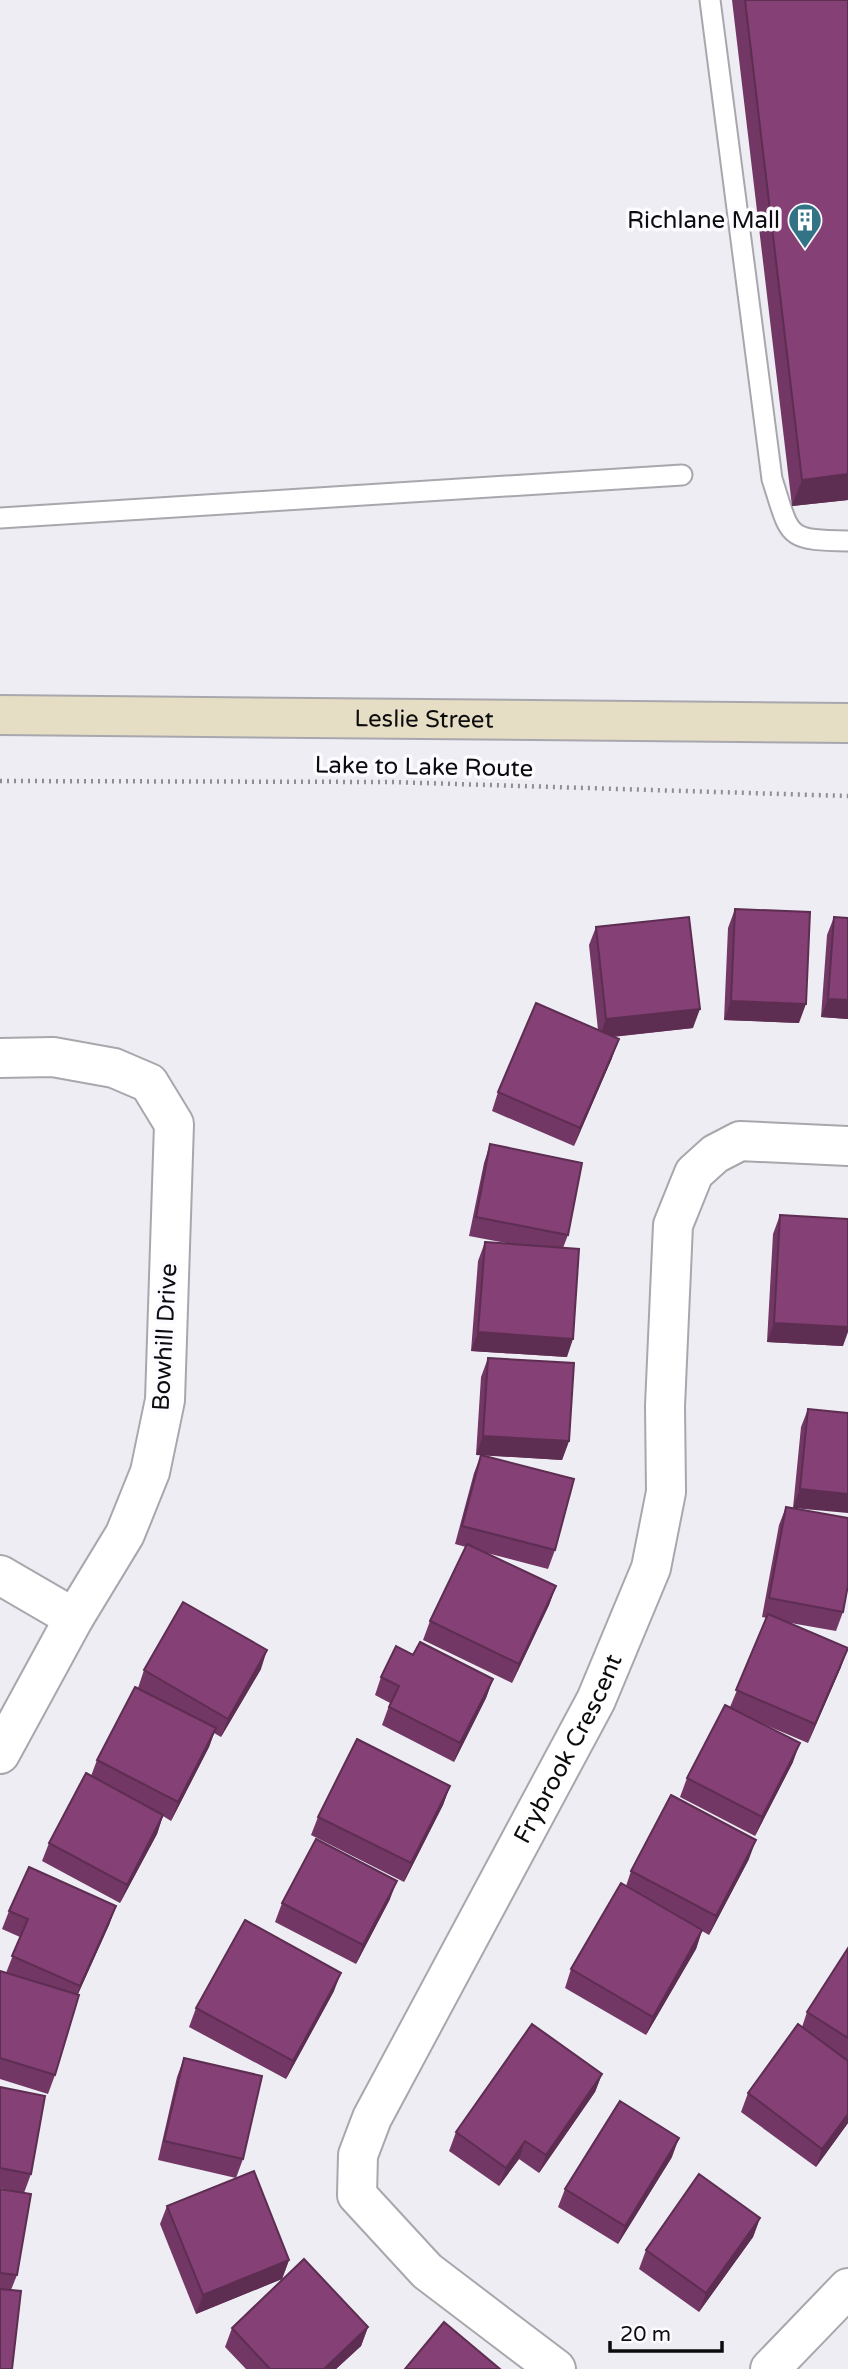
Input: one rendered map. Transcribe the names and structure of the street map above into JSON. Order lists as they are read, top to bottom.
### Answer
{
  "streets": {
    "main road": ["Leslie Street"],
    "street": ["Bowhill Drive", "Frybrook Crescent"],
    "path": ["Lake to Lake Route"]
  },
  "places": {
    "building": ["Richlane Mall"]
  },
  "scale_bar": "20 m"
}
